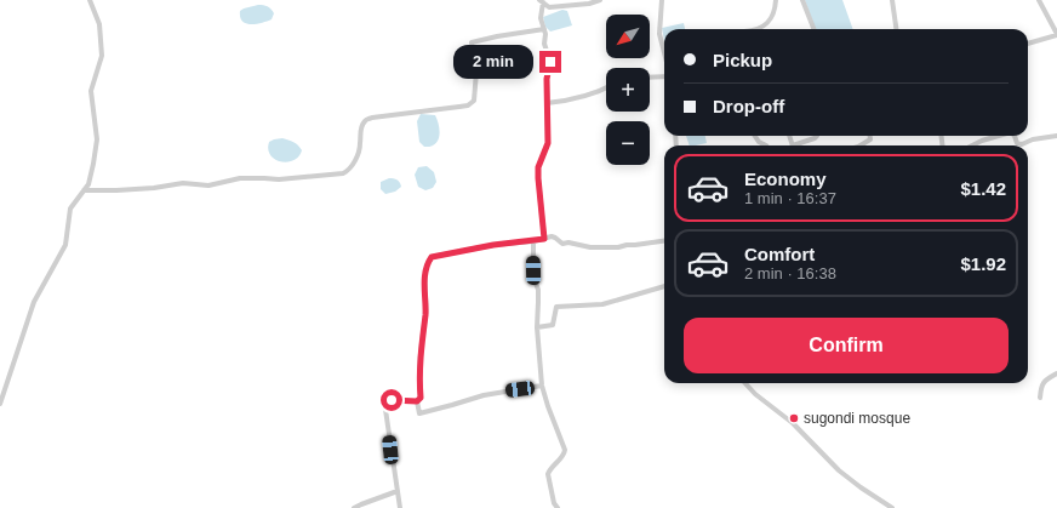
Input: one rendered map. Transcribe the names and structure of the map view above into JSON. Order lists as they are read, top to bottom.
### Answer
{
  "places": ["sugondi mosque"],
  "north": "bottom left",
  "page": {
    "map_buttons": ["+", "−"],
    "banner": ["Pickup", "Drop-off"],
    "bubble": "2 min",
    "list": [
      {
        "name": "Economy",
        "note": "1 min · 16:37",
        "value": "$1.42"
      },
      {
        "name": "Comfort",
        "note": "2 min · 16:38",
        "value": "$1.92"
      }
    ],
    "buttons": "Confirm"
  }
}
